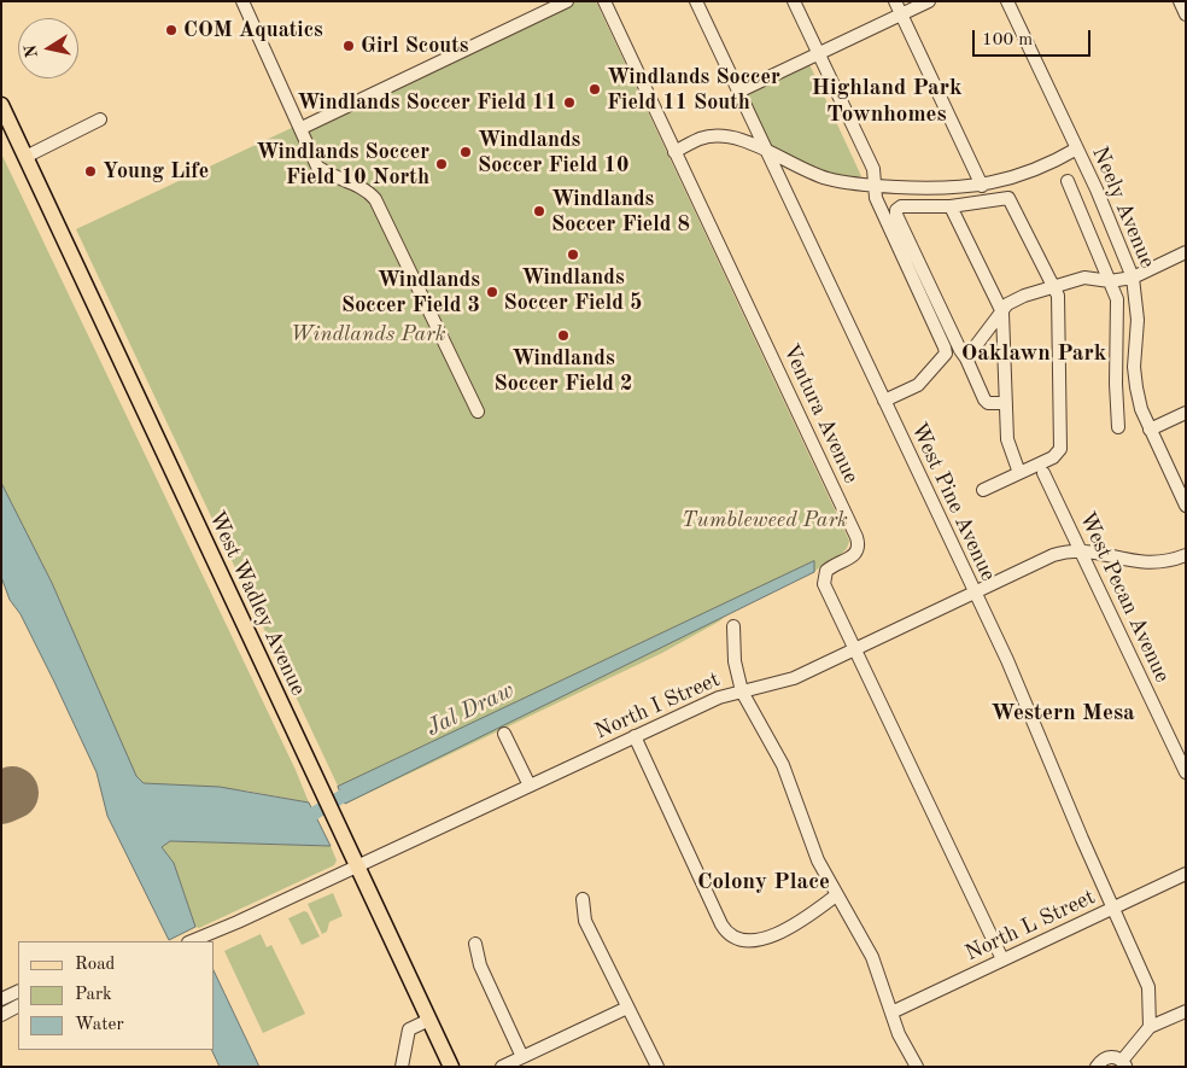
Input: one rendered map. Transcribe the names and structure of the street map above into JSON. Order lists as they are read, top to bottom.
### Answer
{
  "streets": {
    "main road": ["West Wadley Avenue"],
    "street": [
      "Neely Avenue",
      "Ventura Avenue",
      "West Pine Avenue",
      "West Pecan Avenue",
      "North I Street",
      "North L Street"
    ]
  },
  "crossings": [
    ["Ventura Avenue", "North I Street"],
    ["Ventura Avenue", "North L Street"],
    ["West Pine Avenue", "North I Street"],
    ["West Pine Avenue", "North L Street"],
    ["West Pecan Avenue", "North I Street"],
    ["West Wadley Avenue", "North I Street"]
  ],
  "districts": [
    "Highland Park Townhomes",
    "Oaklawn Park",
    "Western Mesa",
    "Colony Place"
  ],
  "water": ["Jal Draw"],
  "parks": ["Windlands Park", "Tumbleweed Park"],
  "places": [
    "COM Aquatics",
    "Girl Scouts",
    "Windlands Soccer Field 11 South",
    "Windlands Soccer Field 11",
    "Windlands Soccer Field 10",
    "Windlands Soccer Field 10 North",
    "Young Life",
    "Windlands Soccer Field 8",
    "Windlands Soccer Field 5",
    "Windlands Soccer Field 3",
    "Windlands Soccer Field 2"
  ],
  "legend": ["Road", "Park", "Water"],
  "scale_bar": "100 m",
  "north": "left"
}
